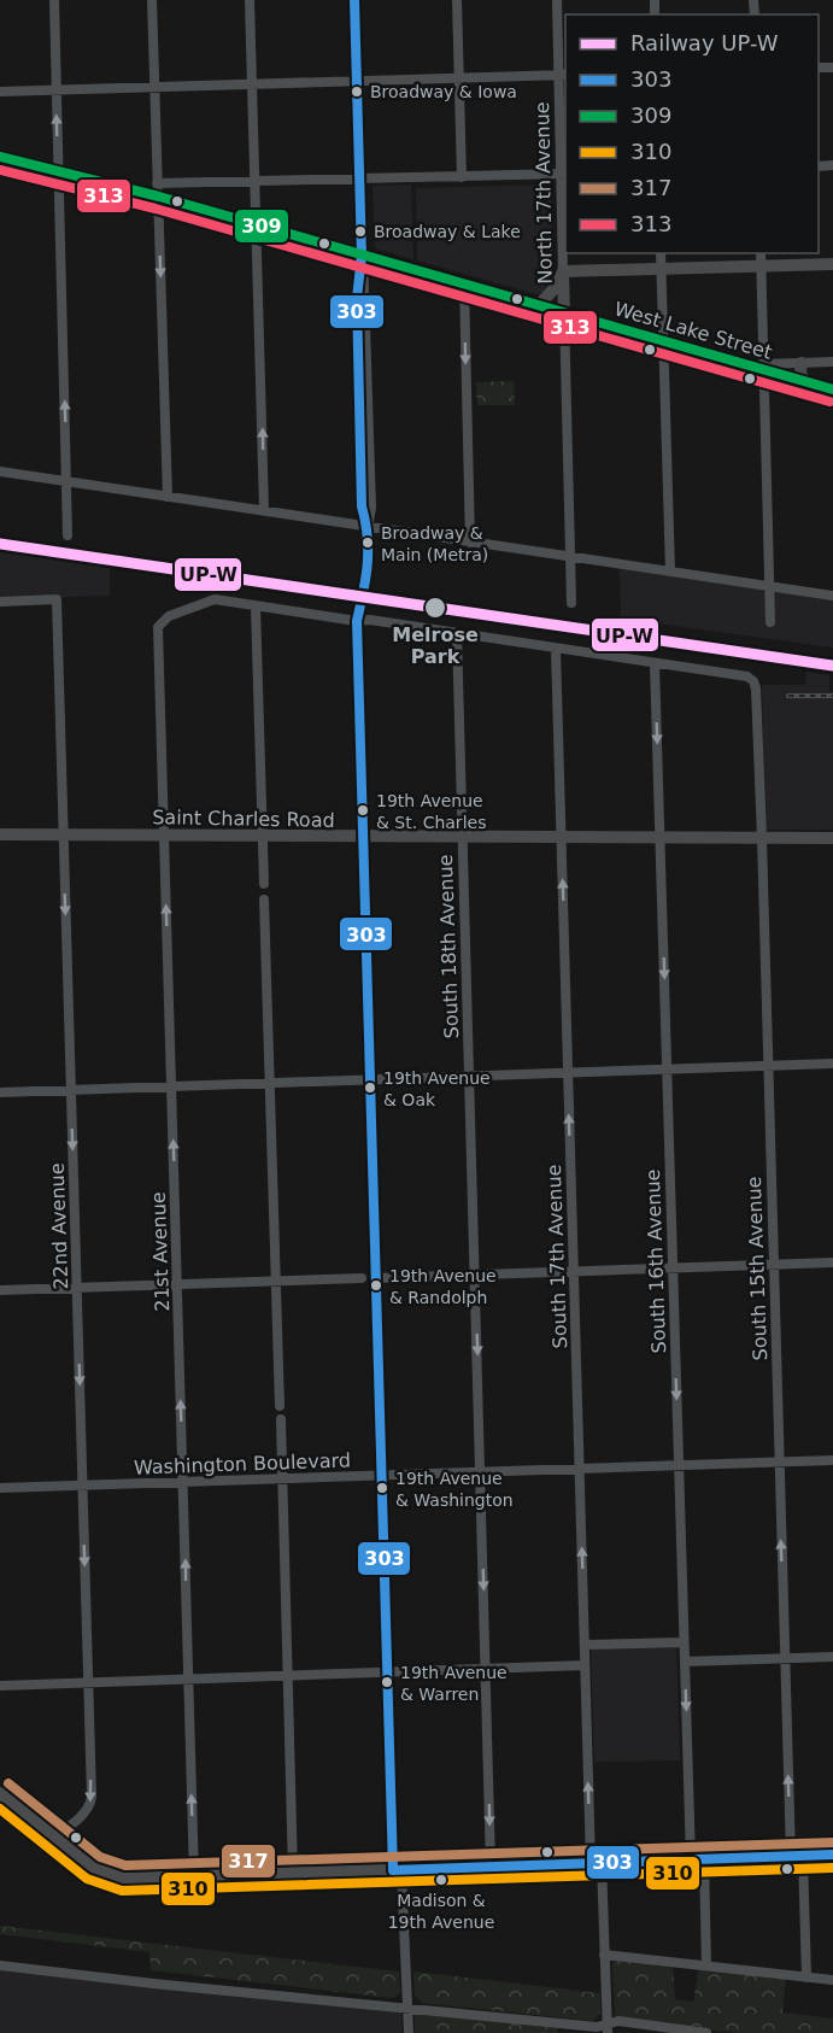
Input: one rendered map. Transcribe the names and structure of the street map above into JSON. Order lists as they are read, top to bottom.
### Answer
{
  "streets": {
    "main road": ["North 17th Avenue", "West Lake Street", "Saint Charles Road"],
    "street": [
      "South 18th Avenue",
      "22nd Avenue",
      "21st Avenue",
      "South 17th Avenue",
      "South 16th Avenue",
      "South 15th Avenue",
      "Washington Boulevard"
    ]
  },
  "crossings": [
    ["North 17th Avenue", "West Lake Street"],
    ["Saint Charles Road", "South 18th Avenue"],
    ["Saint Charles Road", "22nd Avenue"],
    ["Saint Charles Road", "21st Avenue"],
    ["Saint Charles Road", "South 17th Avenue"],
    ["Saint Charles Road", "South 16th Avenue"],
    ["Saint Charles Road", "South 15th Avenue"],
    ["South 18th Avenue", "Washington Boulevard"],
    ["22nd Avenue", "Washington Boulevard"],
    ["21st Avenue", "Washington Boulevard"],
    ["South 17th Avenue", "Washington Boulevard"],
    ["South 16th Avenue", "South 15th Avenue"],
    ["South 16th Avenue", "Washington Boulevard"],
    ["South 15th Avenue", "Washington Boulevard"]
  ],
  "one_way": [
    "South 18th Avenue",
    "22nd Avenue",
    "21st Avenue",
    "South 17th Avenue",
    "South 16th Avenue"
  ],
  "places": [
    "Broadway & Iowa",
    "Broadway & Lake",
    "Broadway & Main (Metra)",
    "Melrose Park",
    "19th Avenue & St. Charles",
    "19th Avenue & Oak",
    "19th Avenue & Randolph",
    "19th Avenue & Washington",
    "19th Avenue & Warren",
    "Madison & 19th Avenue"
  ],
  "lines": [
    "transit line 303",
    "transit line 309",
    "transit line 313",
    "rail line UP-W",
    "transit line 317",
    "transit line 310"
  ],
  "legend": [
    "Railway UP-W",
    "303",
    "309",
    "310",
    "317",
    "313"
  ]
}
